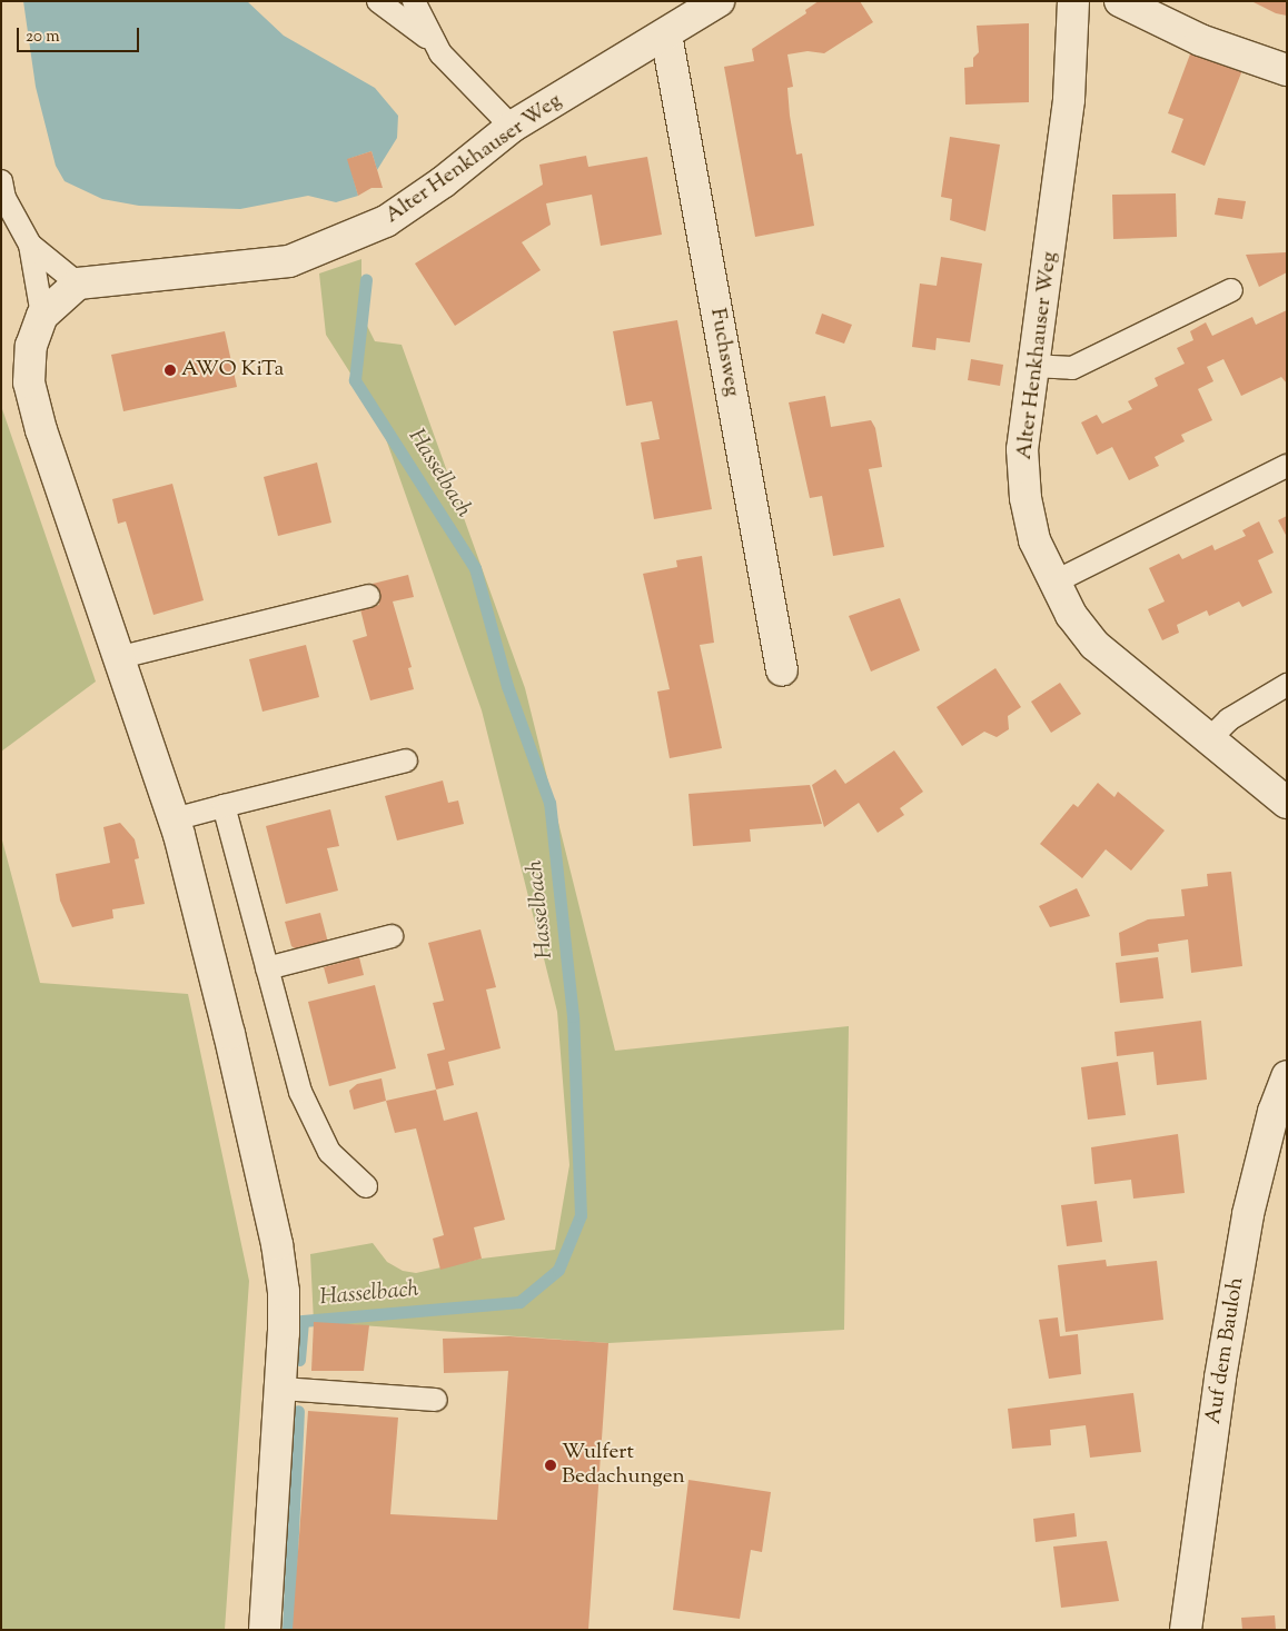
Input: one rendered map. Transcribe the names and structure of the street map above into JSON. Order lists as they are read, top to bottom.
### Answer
{
  "streets": {
    "street": ["Alter Henkhauser Weg", "Fuchsweg", "Auf dem Bauloh"]
  },
  "crossings": [
    ["Alter Henkhauser Weg", "Fuchsweg"]
  ],
  "water": ["Hasselbach"],
  "places": ["AWO KiTa", "Wulfert Bedachungen"],
  "scale_bar": "20 m"
}
